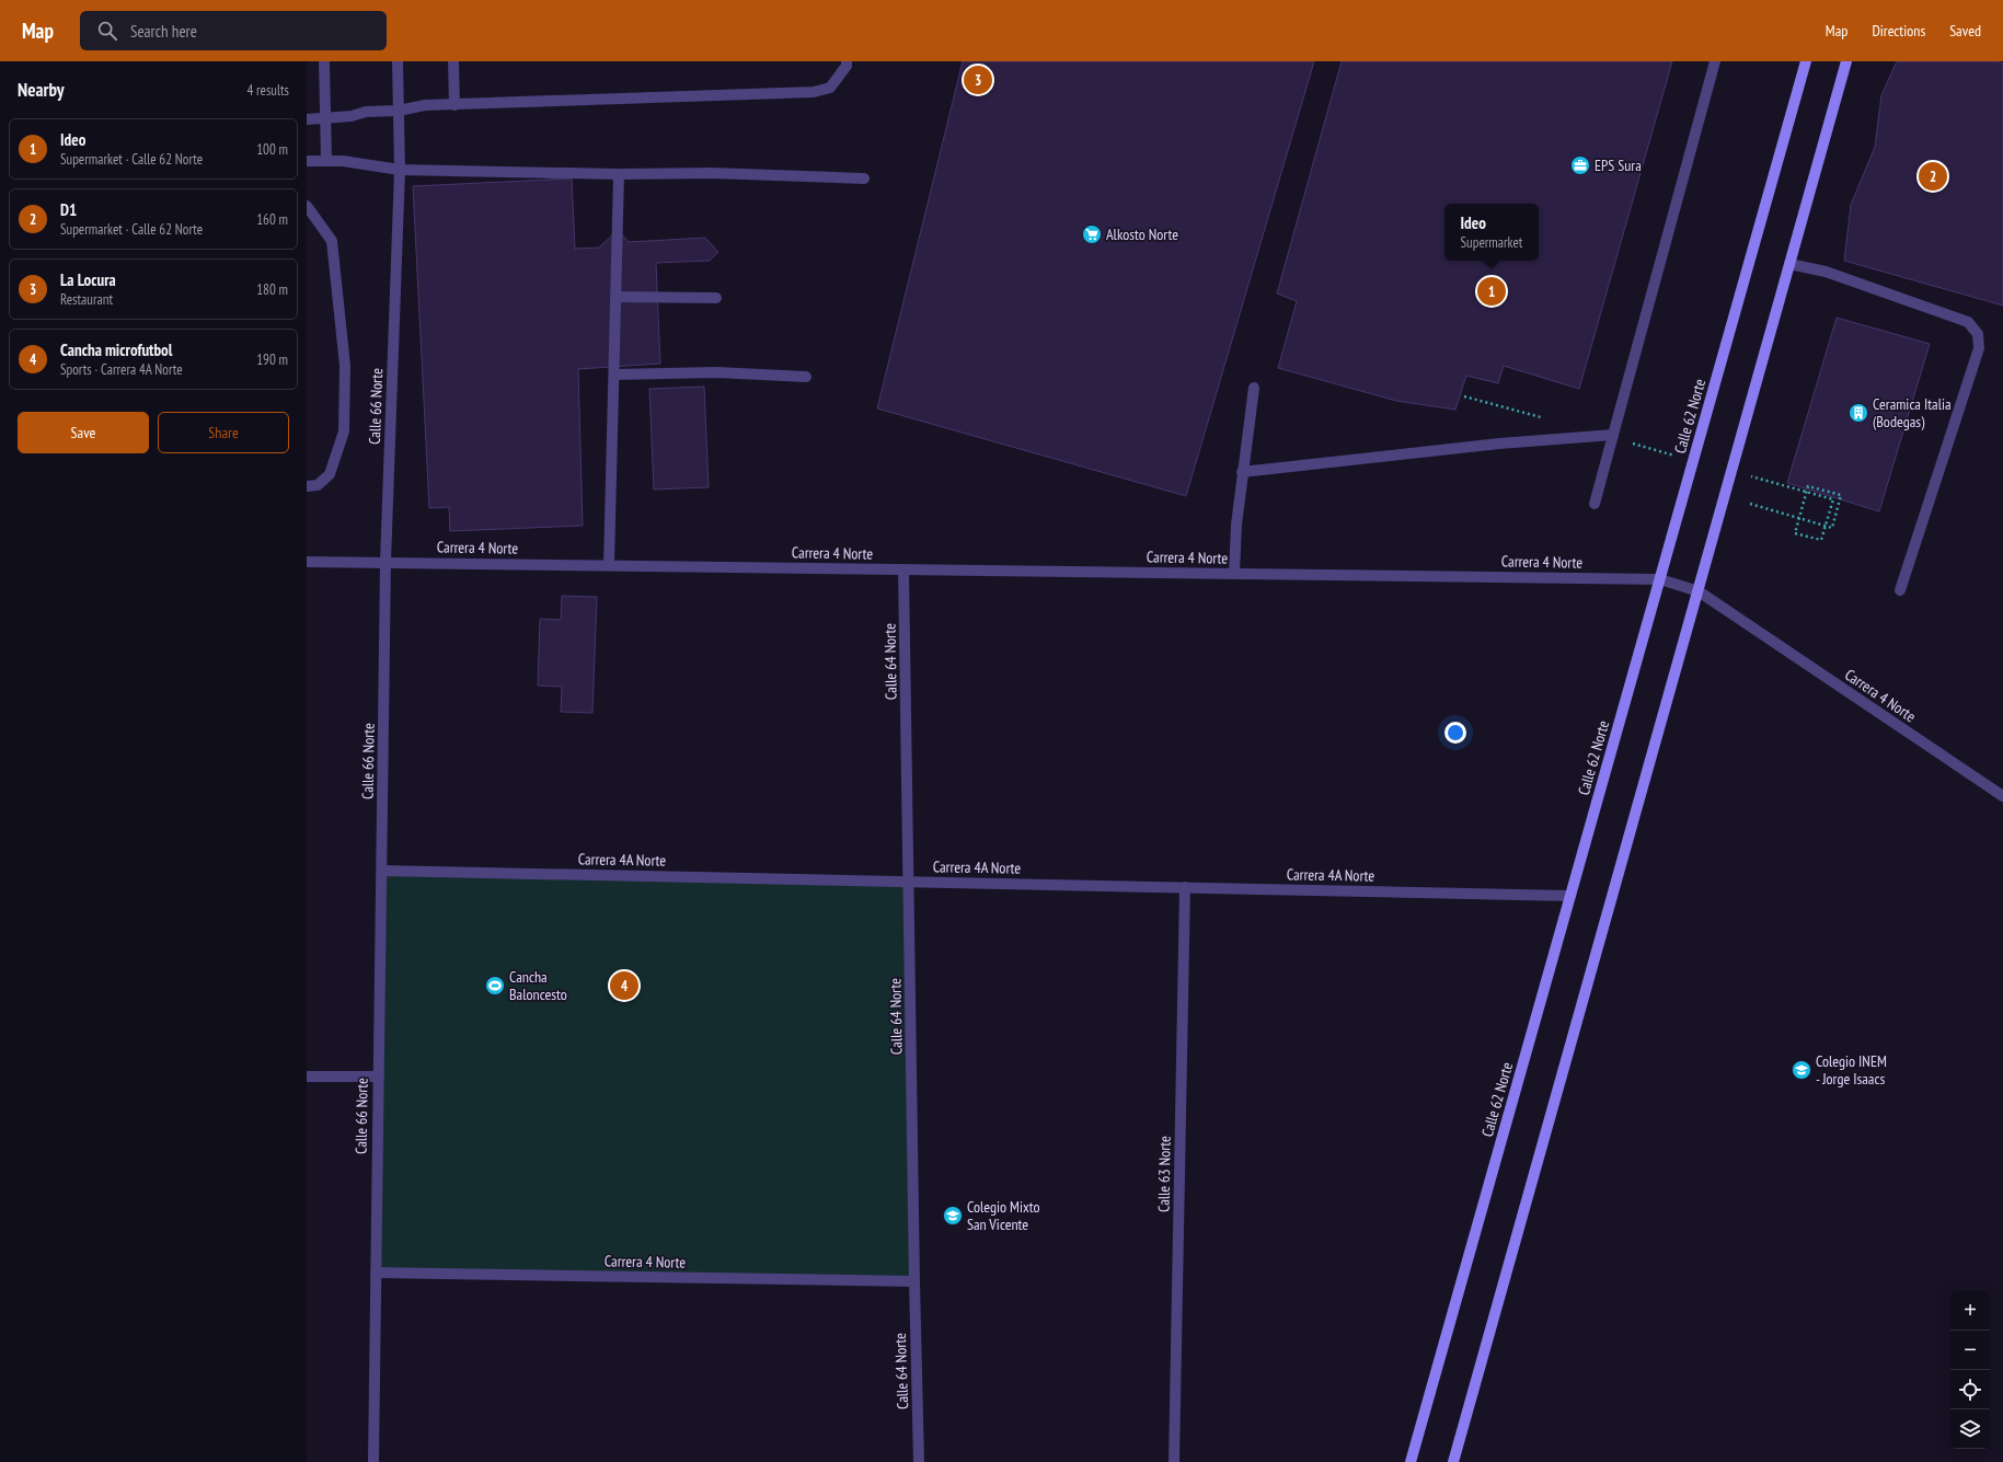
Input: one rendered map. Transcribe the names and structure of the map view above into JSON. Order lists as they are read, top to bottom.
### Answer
{
  "streets": {
    "street": [
      "Calle 66 Norte",
      "Calle 62 Norte",
      "Carrera 4 Norte",
      "Calle 64 Norte",
      "Carrera 4A Norte",
      "Calle 63 Norte"
    ]
  },
  "crossings": [
    ["Calle 66 Norte", "Carrera 4 Norte"],
    ["Calle 66 Norte", "Carrera 4A Norte"],
    ["Calle 62 Norte", "Carrera 4 Norte"],
    ["Calle 62 Norte", "Carrera 4A Norte"],
    ["Carrera 4 Norte", "Calle 64 Norte"],
    ["Calle 64 Norte", "Carrera 4A Norte"],
    ["Carrera 4A Norte", "Calle 63 Norte"]
  ],
  "places": {
    "office": ["EPS Sura"],
    "supermarket": ["Alkosto Norte"],
    "building": ["Ceramica Italia (Bodegas)"],
    "sports": ["Cancha Baloncesto"],
    "school or university": ["Colegio INEM - Jorge Isaacs", "Colegio Mixto San Vicente"]
  },
  "page": {
    "header": "Map",
    "search": "Search here",
    "nav": ["Map", "Directions", "Saved"],
    "heading": ["Nearby", "4 results"],
    "pins": [
      "3",
      "2",
      "1",
      "4"
    ],
    "list": [
      {
        "mark": "1",
        "name": "Ideo",
        "note": "Supermarket · Calle 62 Norte",
        "value": "100 m"
      },
      {
        "mark": "2",
        "name": "D1",
        "note": "Supermarket · Calle 62 Norte",
        "value": "160 m"
      },
      {
        "mark": "3",
        "name": "La Locura",
        "note": "Restaurant",
        "value": "180 m"
      },
      {
        "mark": "4",
        "name": "Cancha microfutbol",
        "note": "Sports · Carrera 4A Norte",
        "value": "190 m"
      }
    ],
    "popup": ["Ideo", "Supermarket"],
    "buttons": ["Save", "Share"],
    "map_buttons": ["+", "−"]
  }
}
